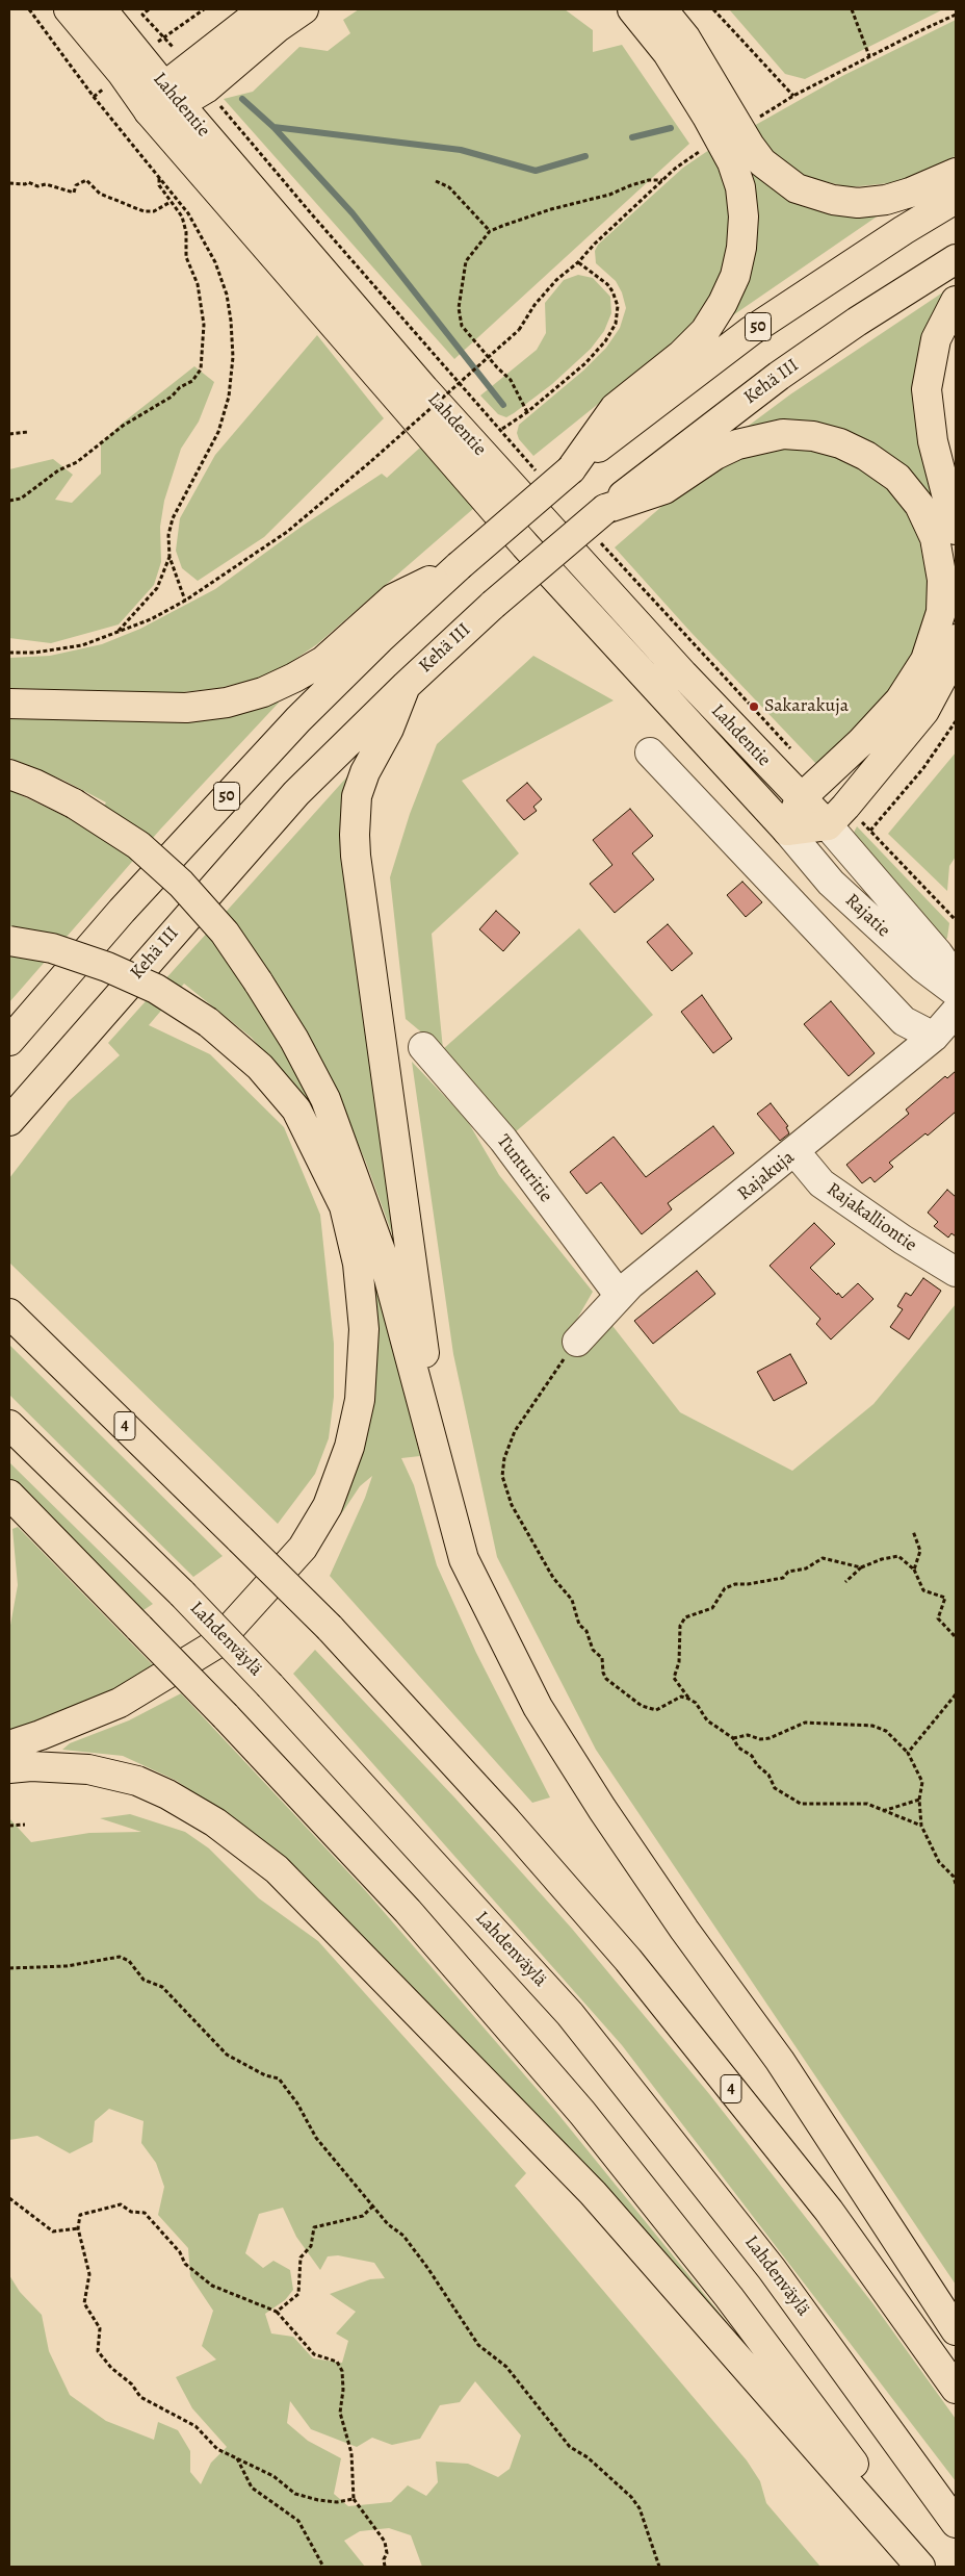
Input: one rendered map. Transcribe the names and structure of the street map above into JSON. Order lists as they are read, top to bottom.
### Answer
{
  "streets": {
    "main road": [
      "Lahdentie",
      "50",
      "Kehä III",
      "4",
      "Lahdenväylä"
    ],
    "street": [
      "Rajatie",
      "Tunturitie",
      "Rajakuja",
      "Rajakalliontie"
    ]
  },
  "crossings": [
    ["Lahdentie", "Rajatie"],
    ["Tunturitie", "Rajakuja"],
    ["Rajakuja", "Rajakalliontie"]
  ],
  "places": ["Sakarakuja"]
}
